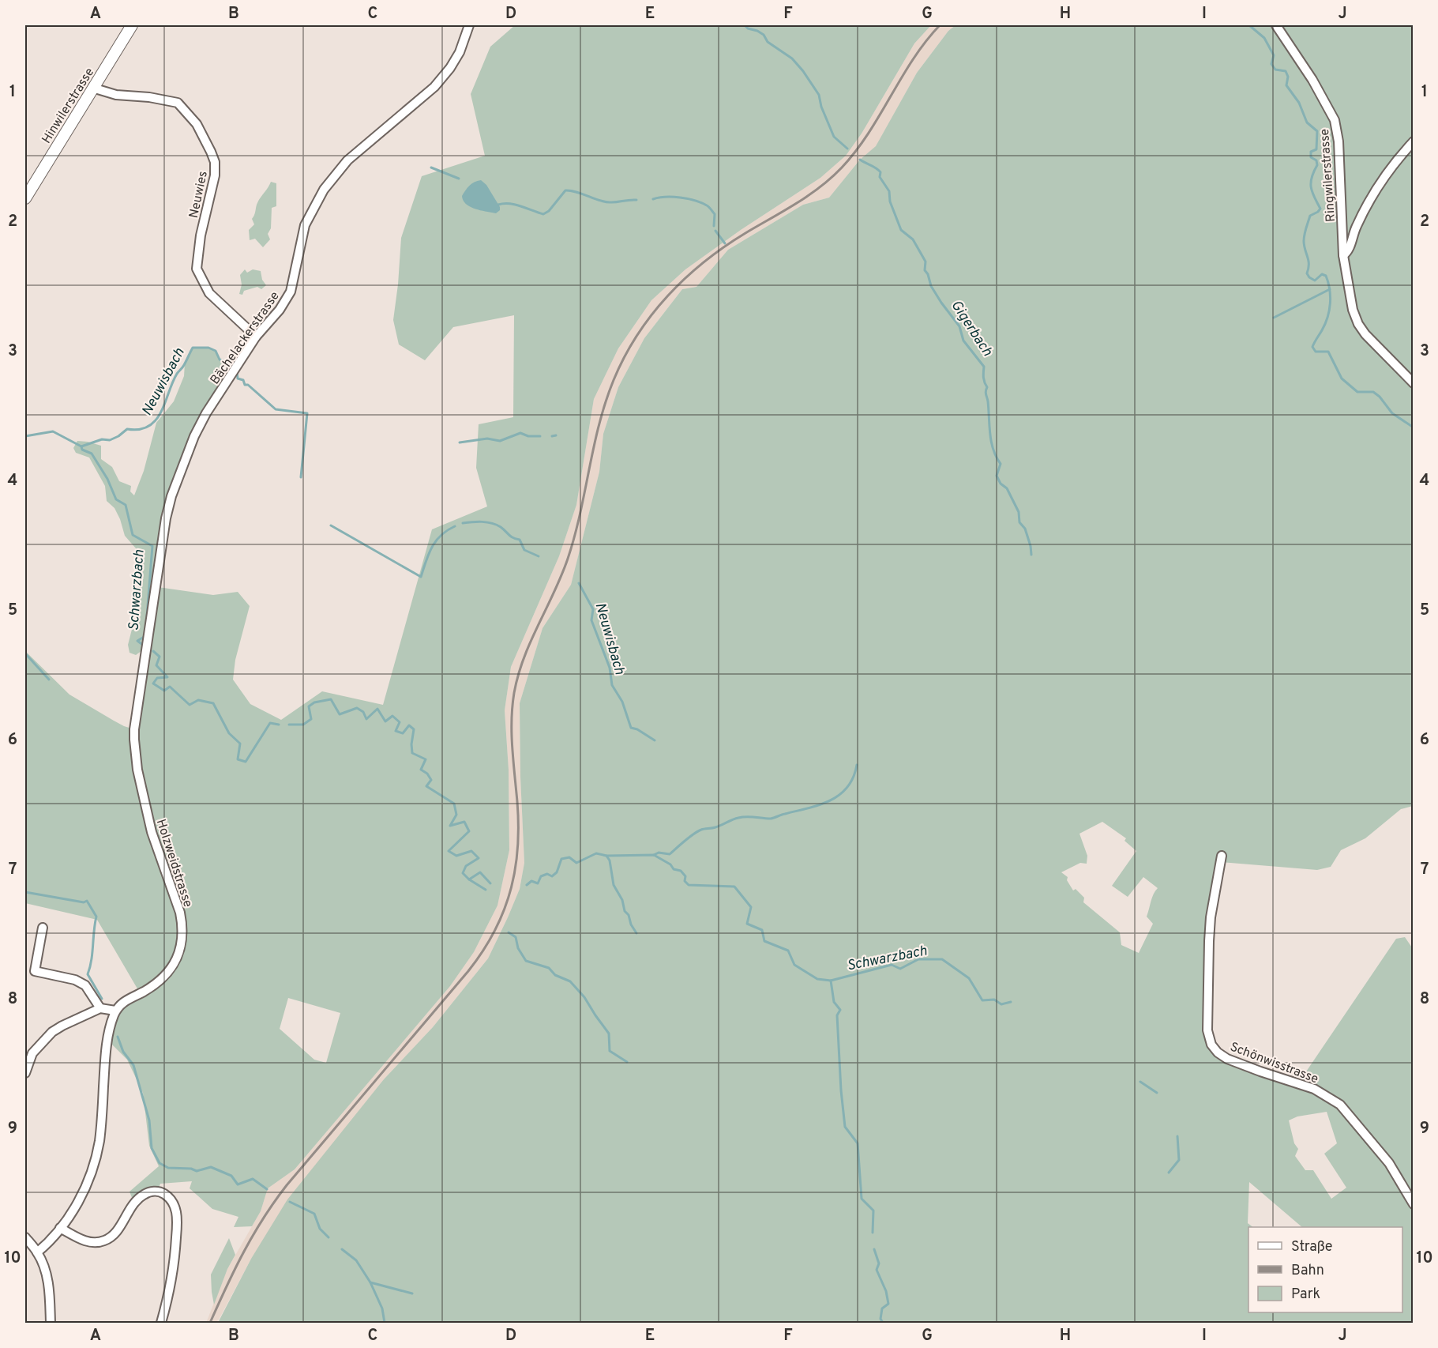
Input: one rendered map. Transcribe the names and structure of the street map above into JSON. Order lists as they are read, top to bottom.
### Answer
{
  "streets": {
    "main road": ["Hinwilerstrasse"],
    "street": [
      "Ringwilerstrasse",
      "Neuwies",
      "Bächelackerstrasse",
      "Holzweidstrasse",
      "Schönwisstrasse"
    ]
  },
  "crossings": [
    ["Hinwilerstrasse", "Neuwies"],
    ["Neuwies", "Bächelackerstrasse"],
    ["Bächelackerstrasse", "Holzweidstrasse"]
  ],
  "water": ["Gigerbach", "Neuwisbach", "Schwarzbach"],
  "legend": ["Straße", "Bahn", "Park"],
  "grid": {
    "columns": [
      "A",
      "B",
      "C",
      "D",
      "E",
      "F",
      "G",
      "H",
      "I",
      "J"
    ],
    "rows": [
      "1",
      "2",
      "3",
      "4",
      "5",
      "6",
      "7",
      "8",
      "9",
      "10"
    ]
  }
}
